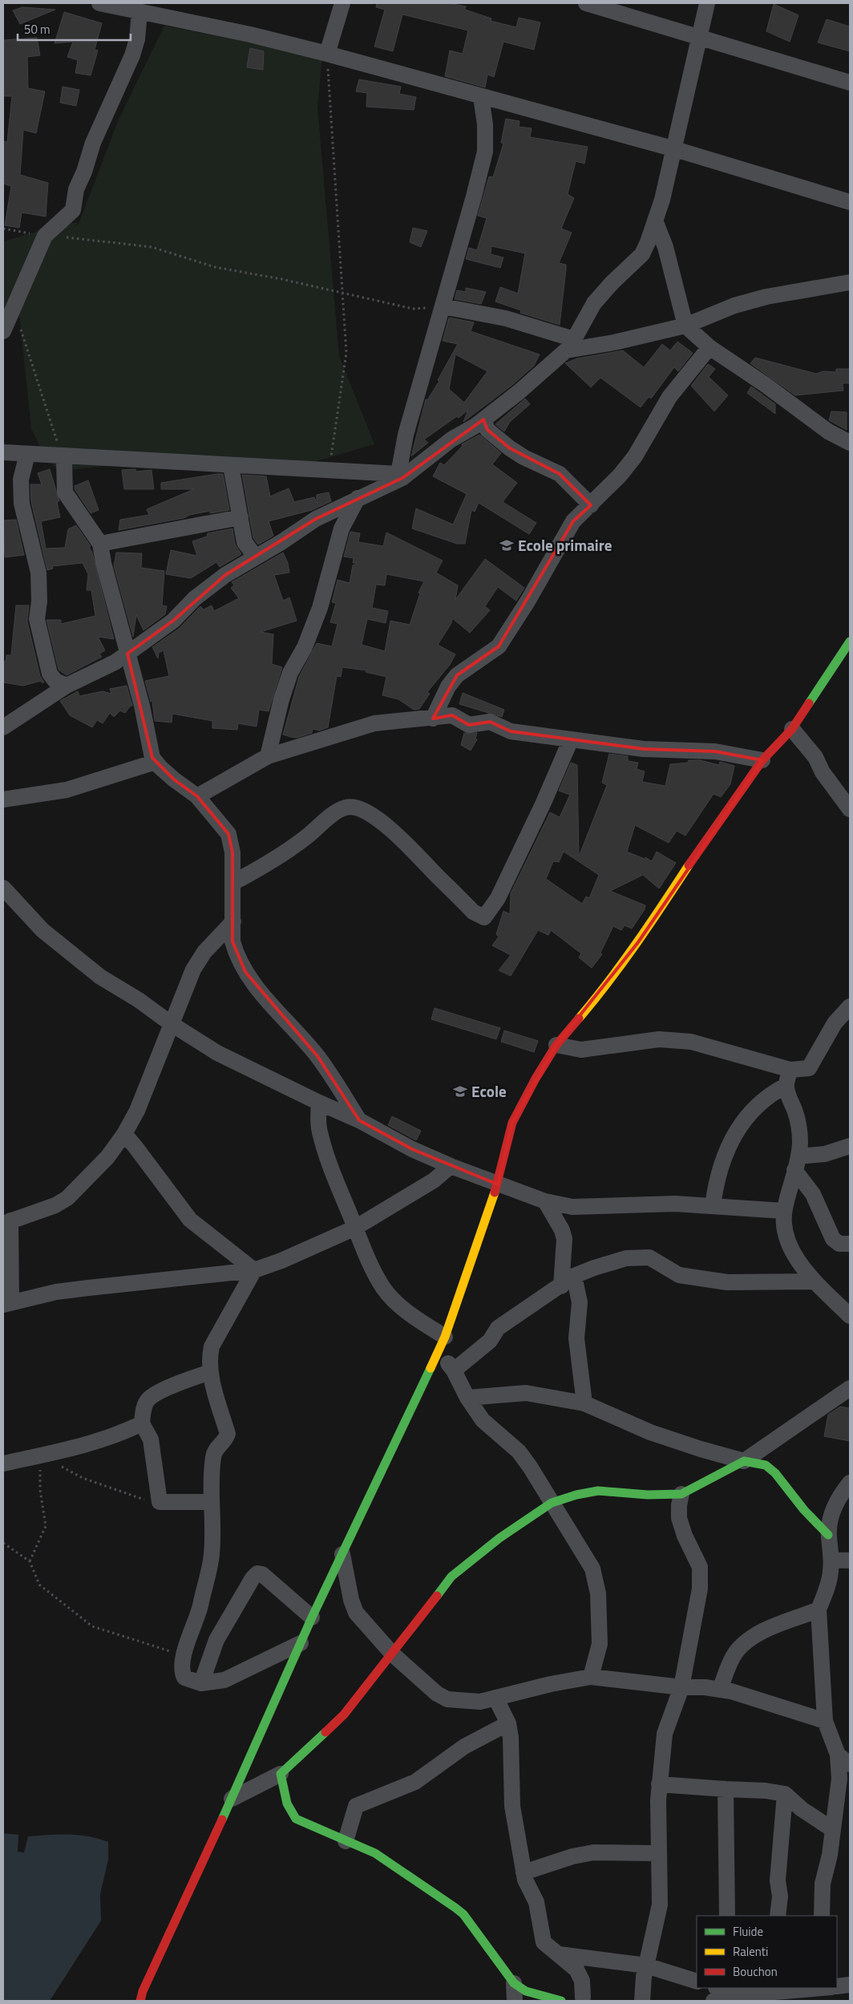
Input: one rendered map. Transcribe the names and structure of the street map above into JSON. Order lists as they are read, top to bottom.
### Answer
{
  "places": {
    "school or university": ["Ecole primaire", "Ecole"]
  },
  "legend": ["Fluide", "Ralenti", "Bouchon"],
  "scale_bar": "50 m"
}
